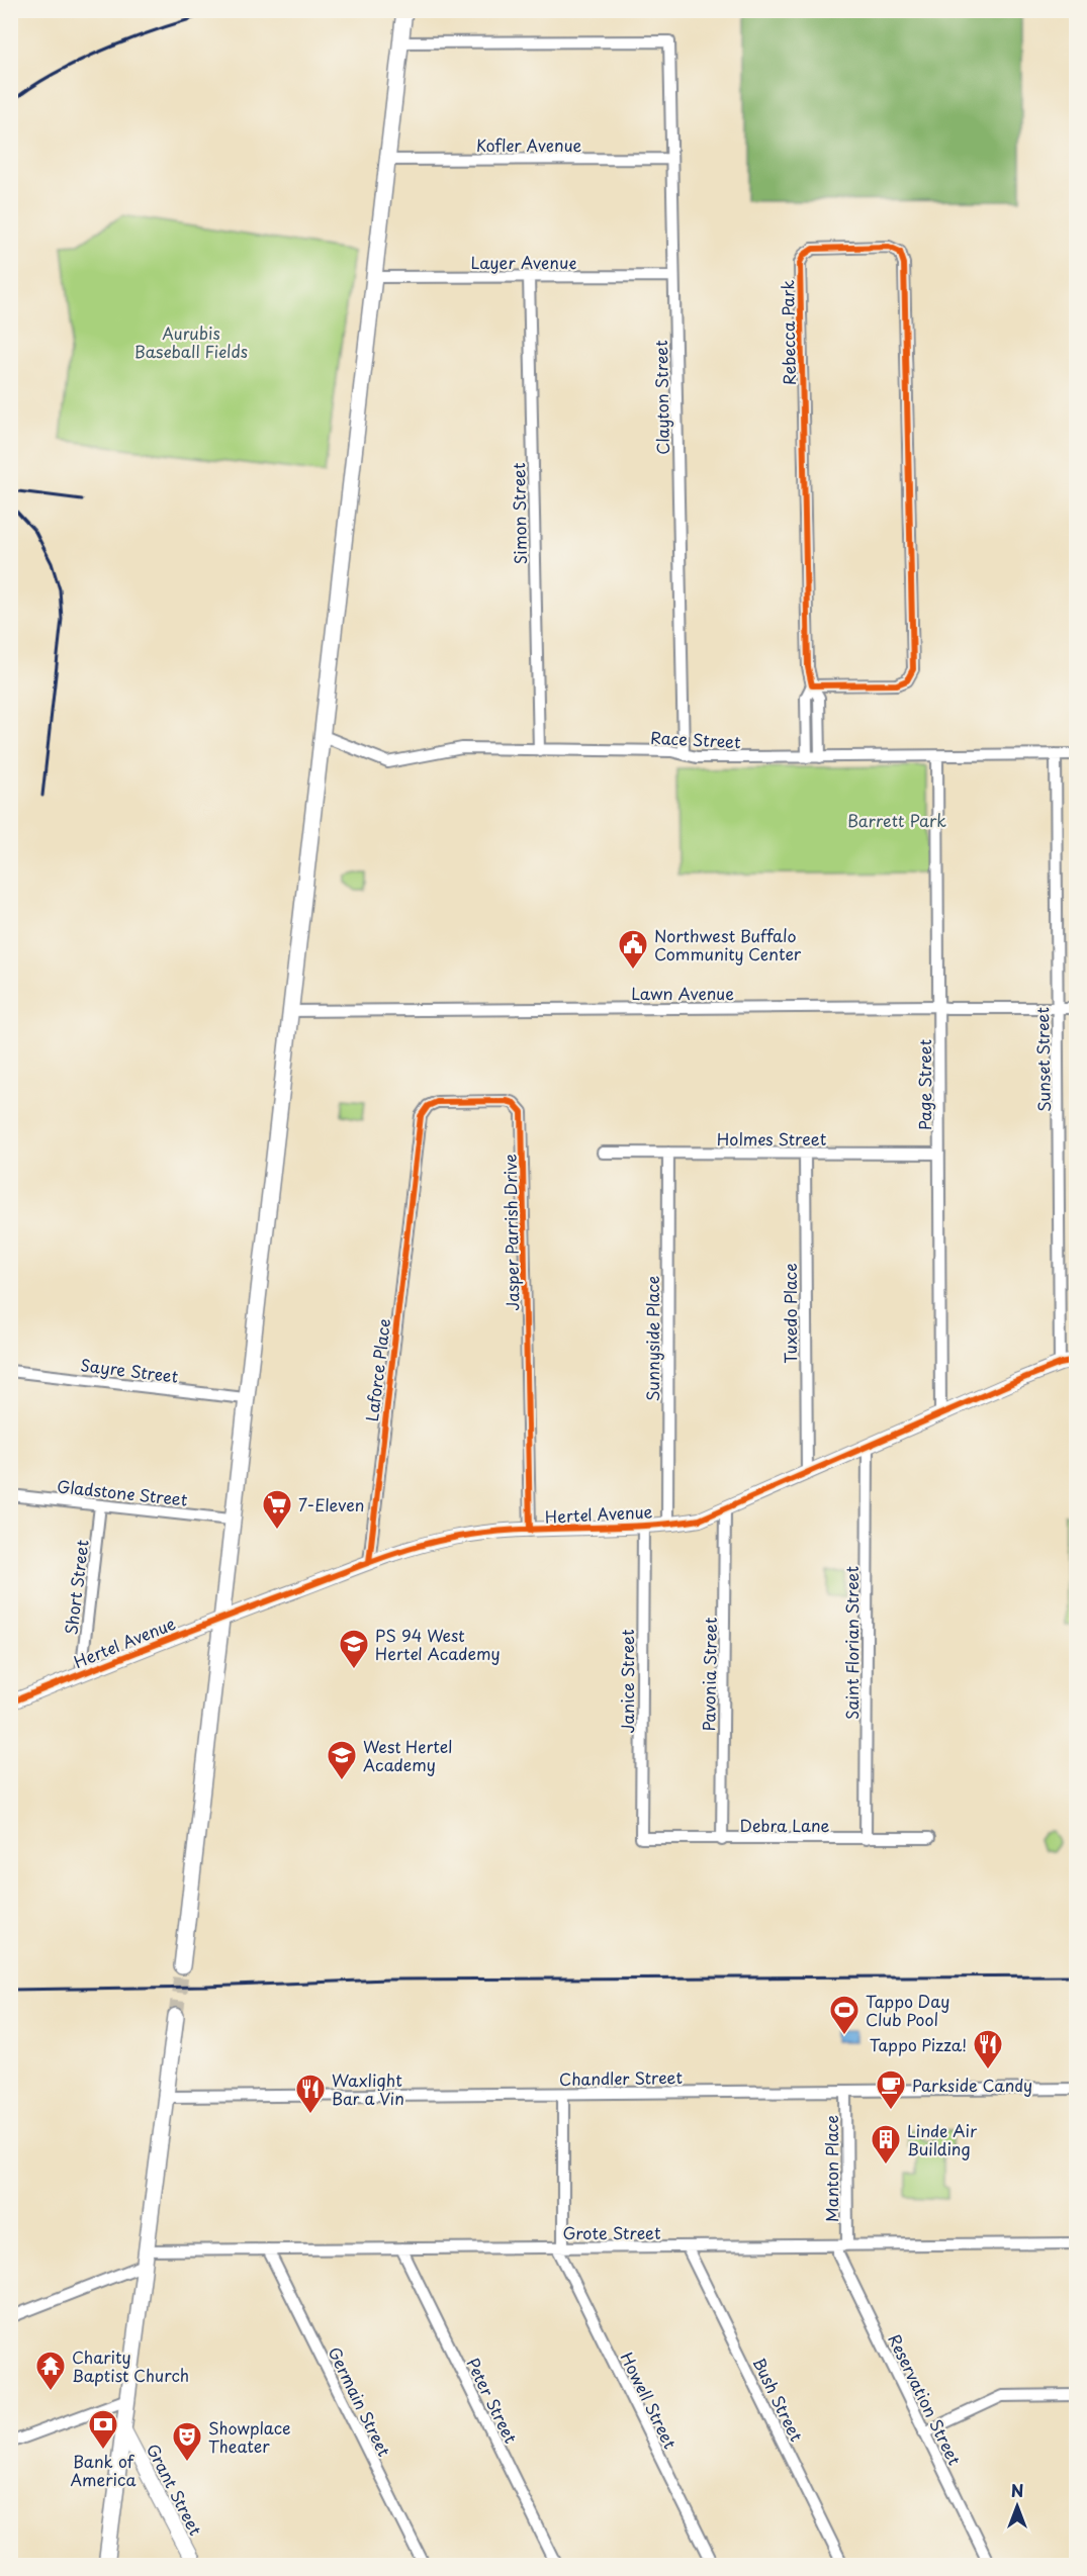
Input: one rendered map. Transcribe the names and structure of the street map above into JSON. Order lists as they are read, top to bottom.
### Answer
{
  "streets": {
    "street": [
      "Kofler Avenue",
      "Layer Avenue",
      "Rebecca Park",
      "Clayton Street",
      "Simon Street",
      "Race Street",
      "Lawn Avenue",
      "Sunset Street",
      "Page Street",
      "Holmes Street",
      "Jasper Parrish Drive",
      "Tuxedo Place",
      "Sunnyside Place",
      "Sayre Street",
      "Laforce Place",
      "Gladstone Street",
      "Hertel Avenue",
      "Short Street",
      "Saint Florian Street",
      "Pavonia Street",
      "Janice Street",
      "Debra Lane",
      "Chandler Street",
      "Manton Place",
      "Grote Street",
      "Bush Street",
      "Reservation Street",
      "Peter Street",
      "Howell Street",
      "Germain Street",
      "Grant Street"
    ]
  },
  "crossings": [
    ["Kofler Avenue", "Clayton Street"],
    ["Layer Avenue", "Clayton Street"],
    ["Layer Avenue", "Simon Street"],
    ["Rebecca Park", "Race Street"],
    ["Clayton Street", "Race Street"],
    ["Simon Street", "Race Street"],
    ["Race Street", "Sunset Street"],
    ["Race Street", "Page Street"],
    ["Lawn Avenue", "Sunset Street"],
    ["Lawn Avenue", "Page Street"],
    ["Sunset Street", "Hertel Avenue"],
    ["Page Street", "Holmes Street"],
    ["Page Street", "Hertel Avenue"],
    ["Holmes Street", "Tuxedo Place"],
    ["Holmes Street", "Sunnyside Place"],
    ["Jasper Parrish Drive", "Laforce Place"],
    ["Jasper Parrish Drive", "Hertel Avenue"],
    ["Tuxedo Place", "Hertel Avenue"],
    ["Sunnyside Place", "Hertel Avenue"],
    ["Laforce Place", "Hertel Avenue"],
    ["Gladstone Street", "Short Street"],
    ["Hertel Avenue", "Short Street"],
    ["Hertel Avenue", "Saint Florian Street"],
    ["Hertel Avenue", "Pavonia Street"],
    ["Hertel Avenue", "Janice Street"],
    ["Saint Florian Street", "Debra Lane"],
    ["Pavonia Street", "Debra Lane"],
    ["Janice Street", "Debra Lane"],
    ["Chandler Street", "Manton Place"],
    ["Chandler Street", "Howell Street"],
    ["Manton Place", "Grote Street"],
    ["Manton Place", "Reservation Street"],
    ["Grote Street", "Bush Street"],
    ["Grote Street", "Reservation Street"],
    ["Grote Street", "Peter Street"],
    ["Grote Street", "Howell Street"],
    ["Grote Street", "Germain Street"]
  ],
  "parks": ["Aurubis Baseball Fields", "Barrett Park"],
  "places": {
    "public building": ["Northwest Buffalo Community Center"],
    "supermarket": ["7-Eleven"],
    "school or university": ["PS 94 West Hertel Academy", "West Hertel Academy"],
    "sports": ["Tappo Day Club Pool"],
    "restaurant": ["Tappo Pizza!", "Waxlight Bar a Vin"],
    "cafe": ["Parkside Candy"],
    "building": ["Linde Air Building"],
    "temple": ["Charity Baptist Church"],
    "bank": ["Bank of America"],
    "theatre": ["Showplace Theater"]
  },
  "north": "top"
}
